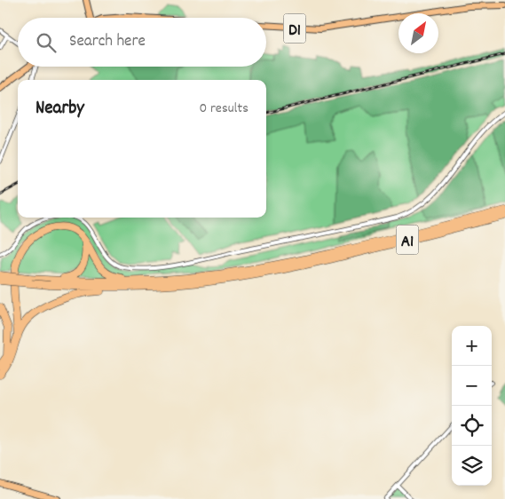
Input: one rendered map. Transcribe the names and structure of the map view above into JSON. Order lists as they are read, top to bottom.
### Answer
{
  "streets": {
    "highway": ["A1"],
    "main road": ["D1"]
  },
  "north": "top right",
  "page": {
    "search": "Search here",
    "heading": ["Nearby", "0 results"],
    "map_buttons": ["+", "−"]
  }
}
